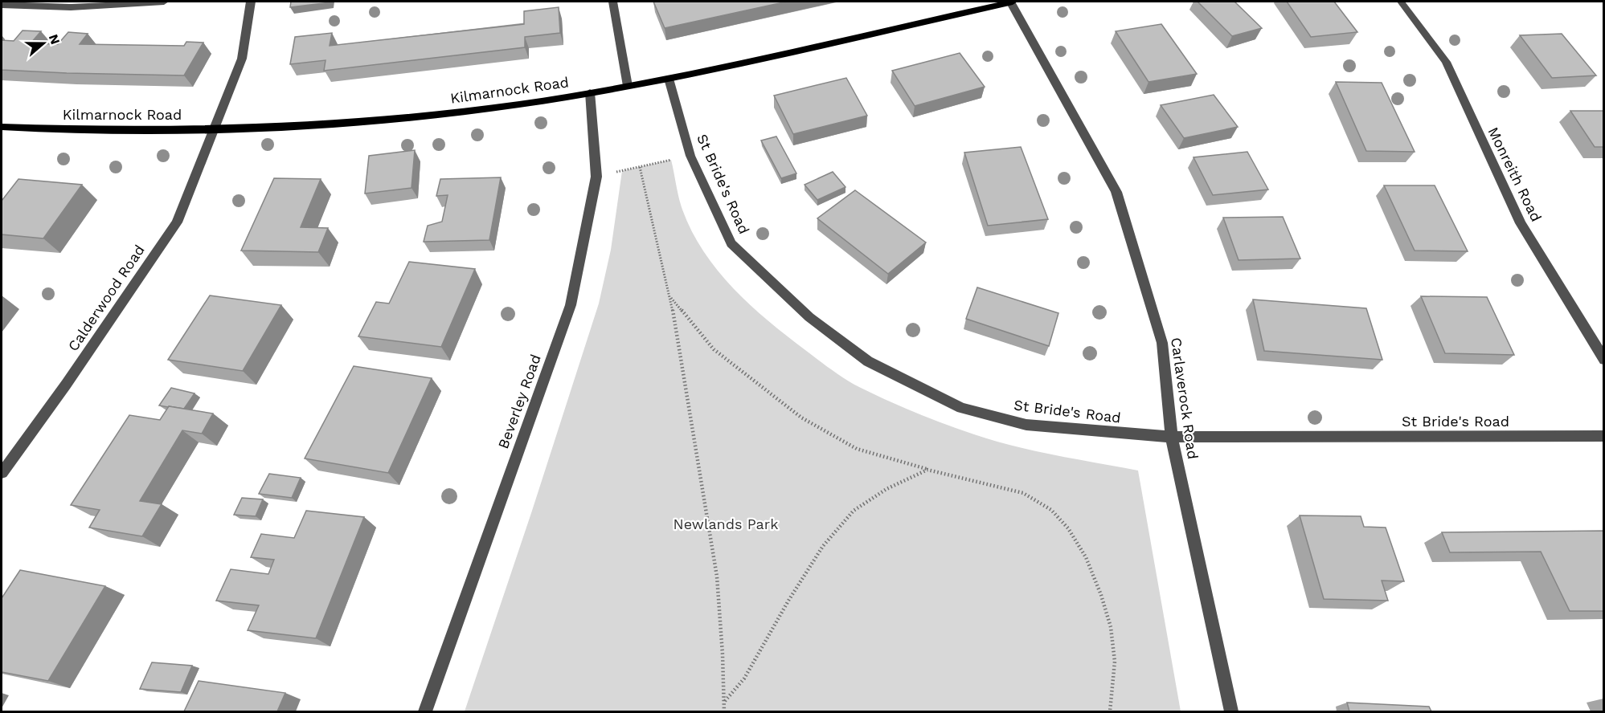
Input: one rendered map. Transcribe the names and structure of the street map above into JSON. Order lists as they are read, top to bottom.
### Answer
{
  "streets": {
    "main road": ["Kilmarnock Road"],
    "street": [
      "Monreith Road",
      "St Bride's Road",
      "Calderwood Road",
      "Carlaverock Road",
      "Beverley Road"
    ]
  },
  "crossings": [
    ["Kilmarnock Road", "St Bride's Road"],
    ["Kilmarnock Road", "Calderwood Road"],
    ["Kilmarnock Road", "Carlaverock Road"],
    ["Kilmarnock Road", "Beverley Road"],
    ["St Bride's Road", "Carlaverock Road"]
  ],
  "parks": ["Newlands Park"],
  "north": "right"
}
